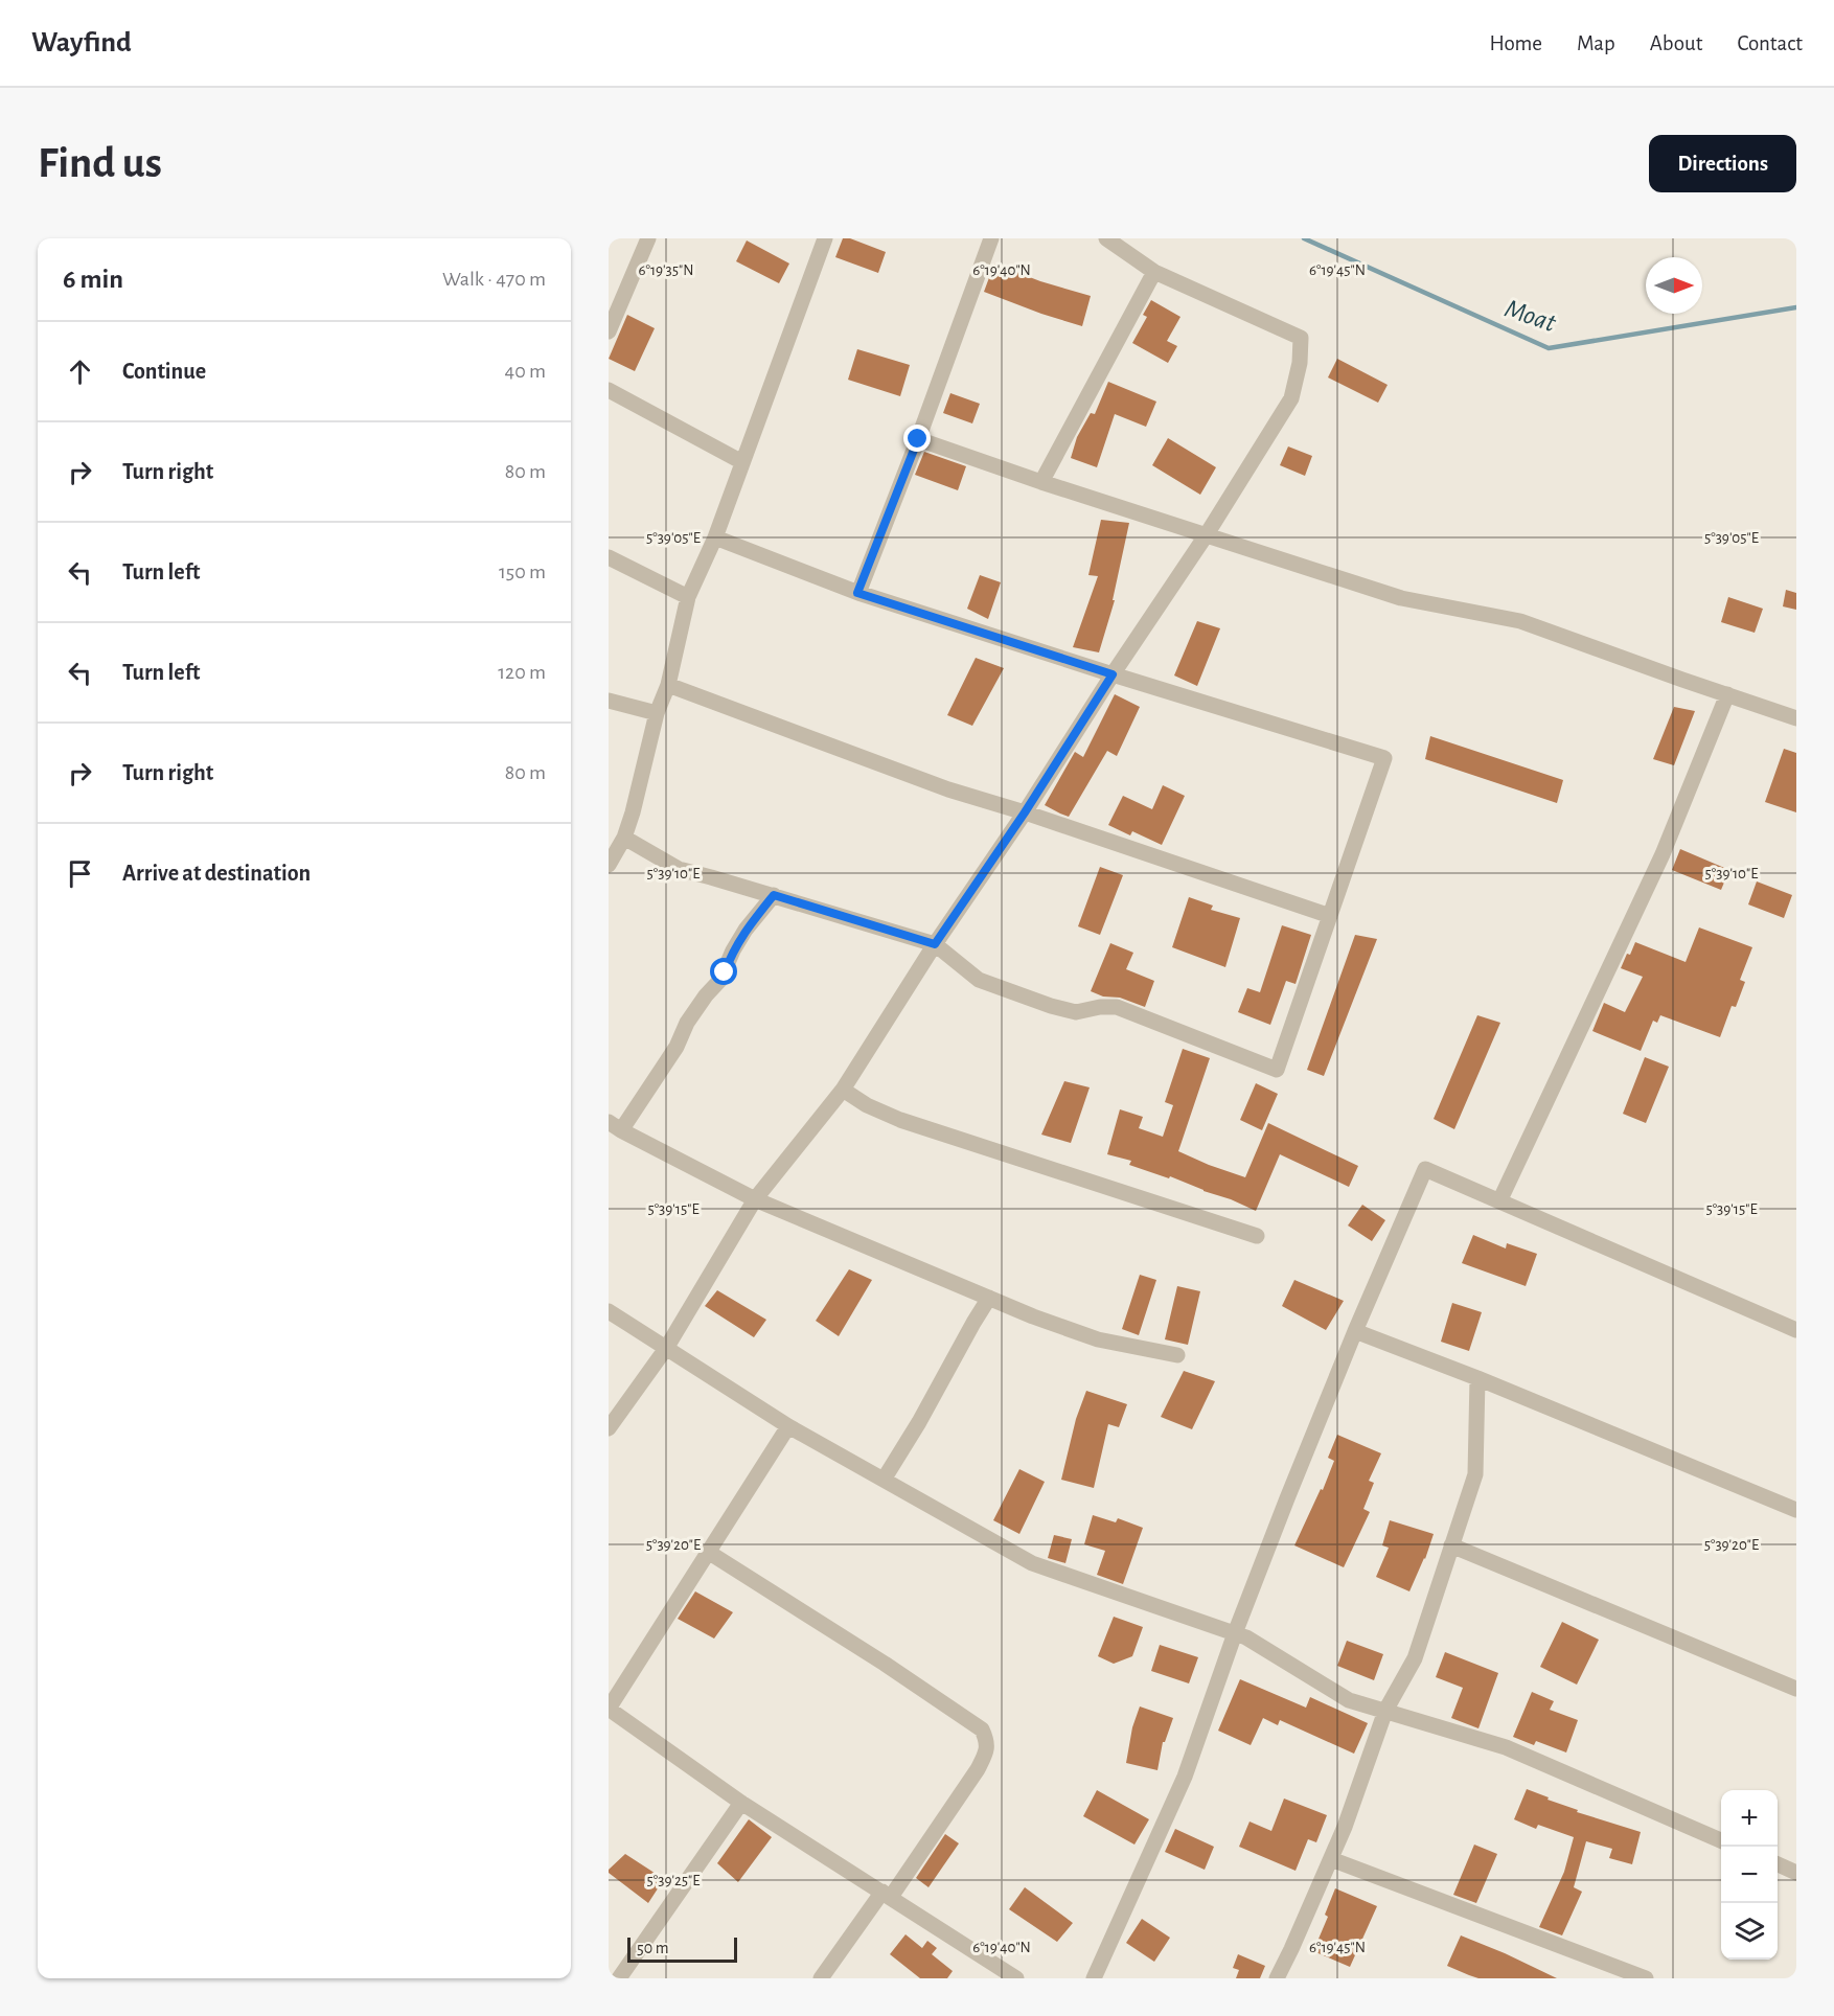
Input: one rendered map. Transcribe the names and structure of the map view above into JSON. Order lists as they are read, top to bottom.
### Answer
{
  "water": ["Moat"],
  "scale_bar": "50 m",
  "north": "right",
  "page": {
    "header": "Wayfind",
    "nav": [
      "Home",
      "Map",
      "About",
      "Contact"
    ],
    "buttons": "Directions",
    "title": "Find us",
    "heading": ["6 min", "Walk · 470 m"],
    "list": [
      ["Continue", "40 m"],
      ["Turn right", "80 m"],
      ["Turn left", "150 m"],
      ["Turn left", "120 m"],
      ["Turn right", "80 m"],
      "Arrive at destination"
    ],
    "map_buttons": ["+", "−"],
    "scale": "50 m"
  },
  "coordinates": [
    "6°19'35\"N",
    "6°19'40\"N",
    "6°19'45\"N",
    "5°39'05\"E",
    "5°39'10\"E",
    "5°39'15\"E",
    "5°39'20\"E",
    "5°39'25\"E"
  ]
}
